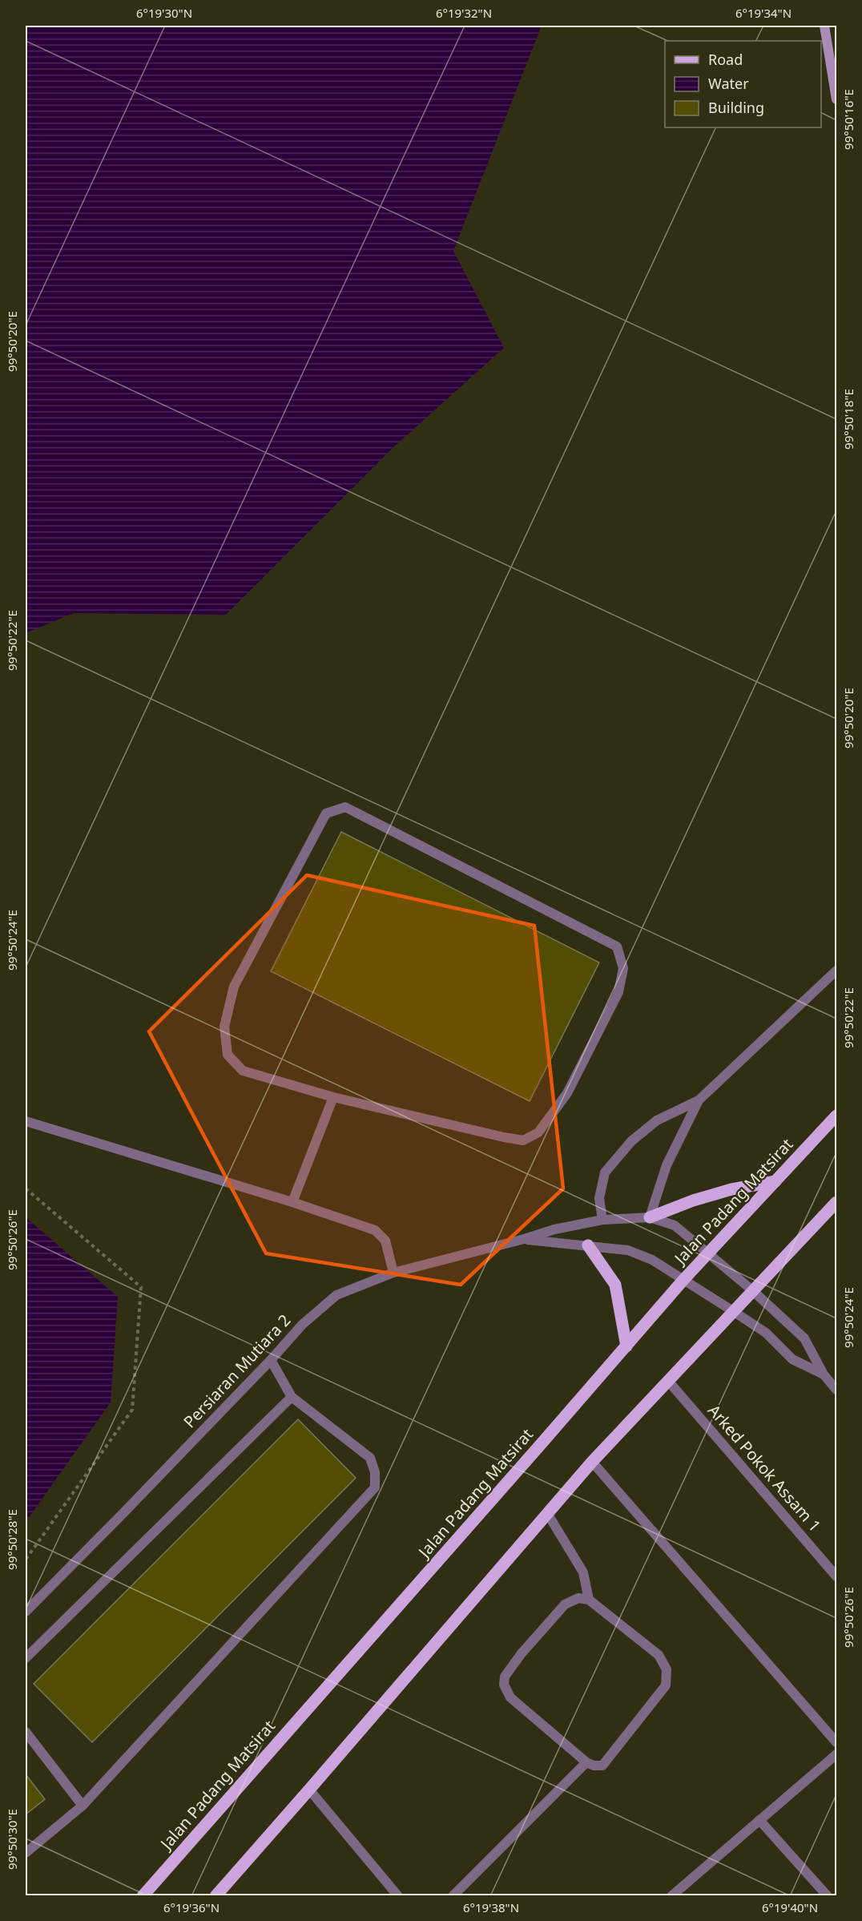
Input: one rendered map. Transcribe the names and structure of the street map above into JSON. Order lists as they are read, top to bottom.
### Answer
{
  "streets": {
    "main road": ["Jalan Padang Matsirat"],
    "street": ["Persiaran Mutiara 2", "Arked Pokok Assam 1"]
  },
  "crossings": [
    ["Jalan Padang Matsirat", "Persiaran Mutiara 2"]
  ],
  "legend": ["Road", "Water", "Building"],
  "coordinates": [
    "6°19'30\"N",
    "6°19'32\"N",
    "6°19'34\"N",
    "99°50'16\"E",
    "99°50'20\"E",
    "99°50'18\"E",
    "99°50'22\"E",
    "99°50'24\"E",
    "99°50'26\"E",
    "99°50'28\"E",
    "99°50'30\"E",
    "6°19'36\"N",
    "6°19'38\"N",
    "6°19'40\"N"
  ]
}
